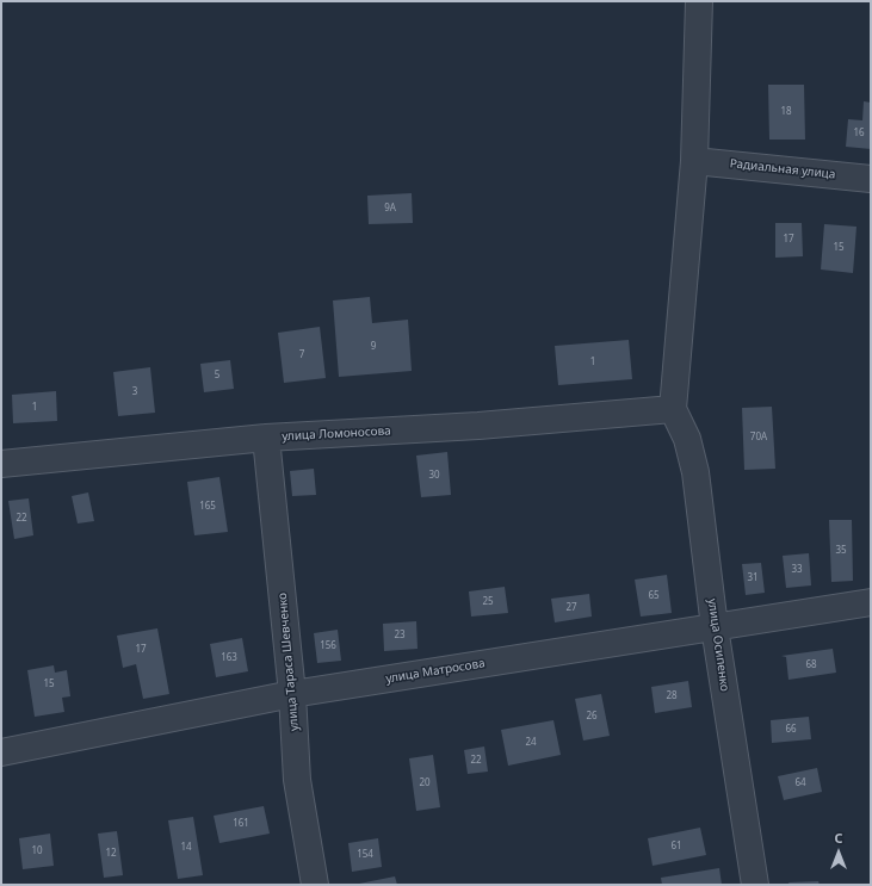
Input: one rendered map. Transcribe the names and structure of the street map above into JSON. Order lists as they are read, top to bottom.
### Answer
{
  "streets": {
    "street": [
      "Радиальная улица",
      "улица Ломоносова",
      "улица Осипенко",
      "улица Тараса Шевченко",
      "улица Матросова"
    ]
  },
  "crossings": [
    ["улица Ломоносова", "улица Осипенко"],
    ["улица Ломоносова", "улица Тараса Шевченко"],
    ["улица Осипенко", "улица Матросова"],
    ["улица Тараса Шевченко", "улица Матросова"]
  ],
  "house_numbers": [
    "18",
    "16",
    "9А",
    "17",
    "15",
    "9",
    "7",
    "1",
    "5",
    "3",
    "1",
    "70А",
    "30",
    "165",
    "22",
    "35",
    "33",
    "31",
    "65",
    "25",
    "27",
    "23",
    "156",
    "17",
    "163",
    "68",
    "15",
    "28",
    "26",
    "66",
    "24",
    "22",
    "20",
    "64",
    "161",
    "61",
    "14",
    "10",
    "12",
    "154"
  ],
  "north": "top"
}
